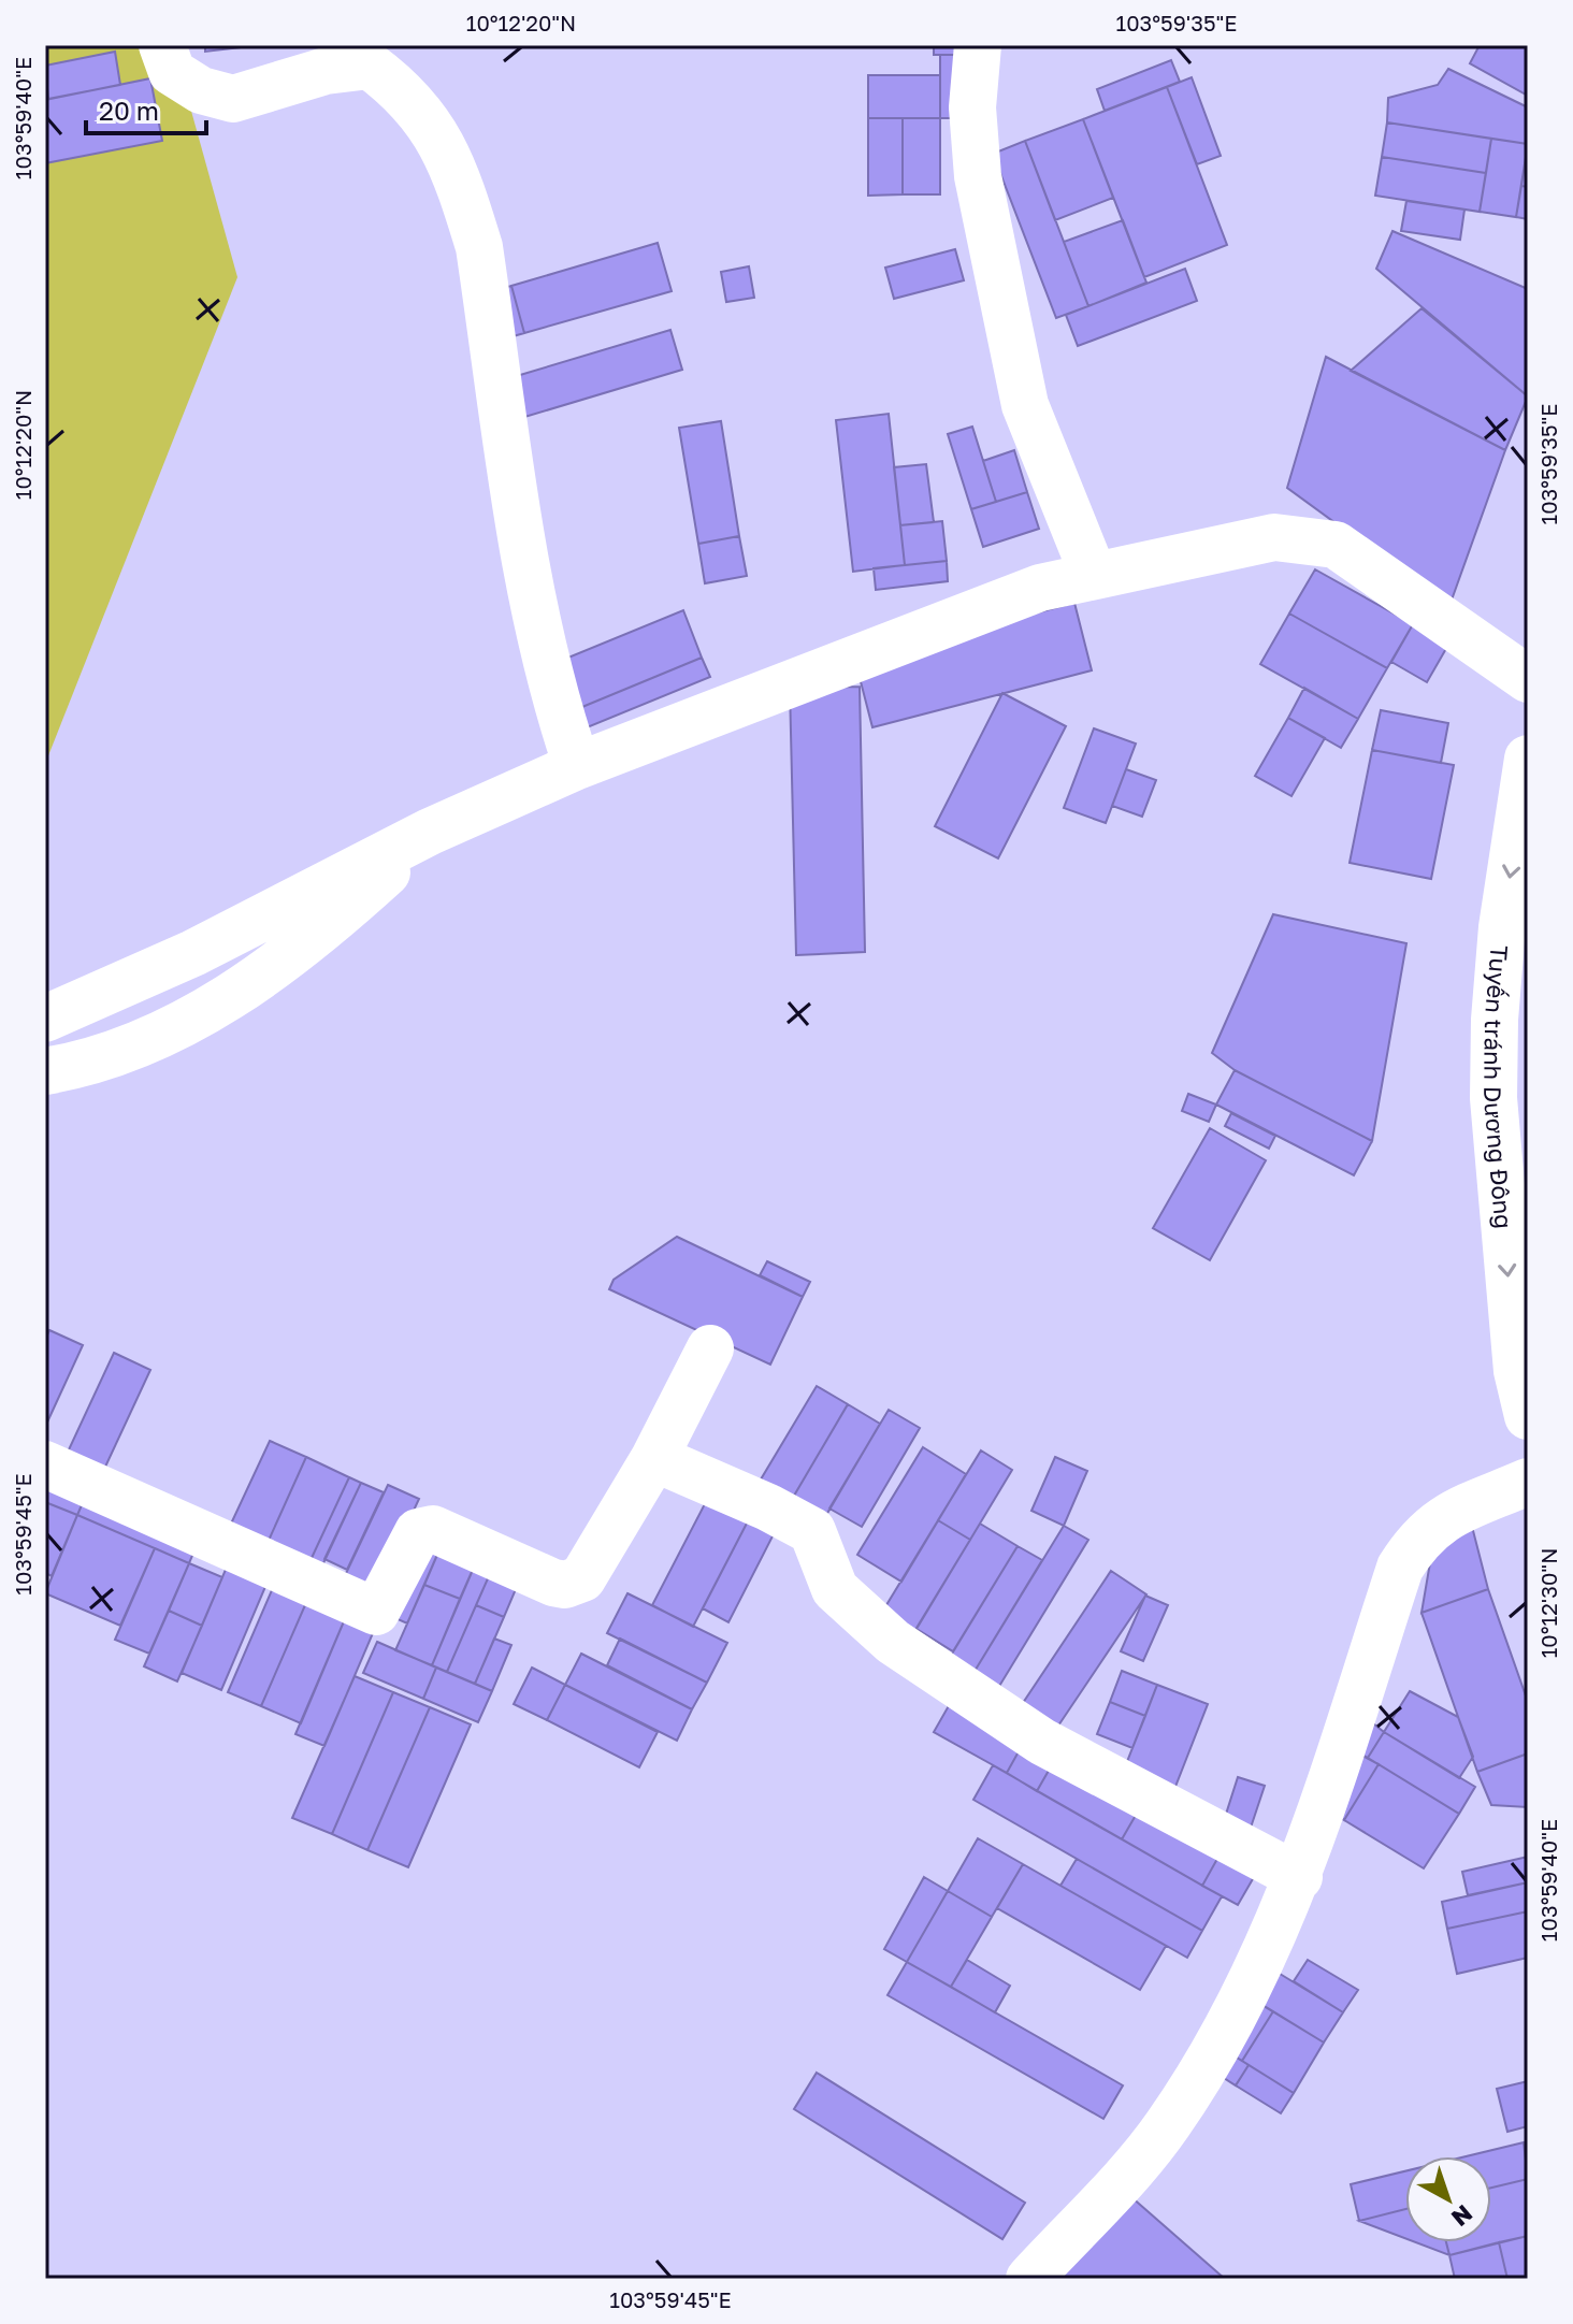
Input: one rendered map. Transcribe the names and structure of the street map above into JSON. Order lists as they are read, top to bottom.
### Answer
{
  "streets": {
    "street": ["Tuyến tránh Dương Đông"]
  },
  "one_way": ["Tuyến tránh Dương Đông"],
  "scale_bar": "20 m",
  "north": "bottom right",
  "coordinates": [
    "10°12'20\"N",
    "103°59'35\"E",
    "103°59'40\"E",
    "103°59'45\"E",
    "10°12'30\"N"
  ]
}
